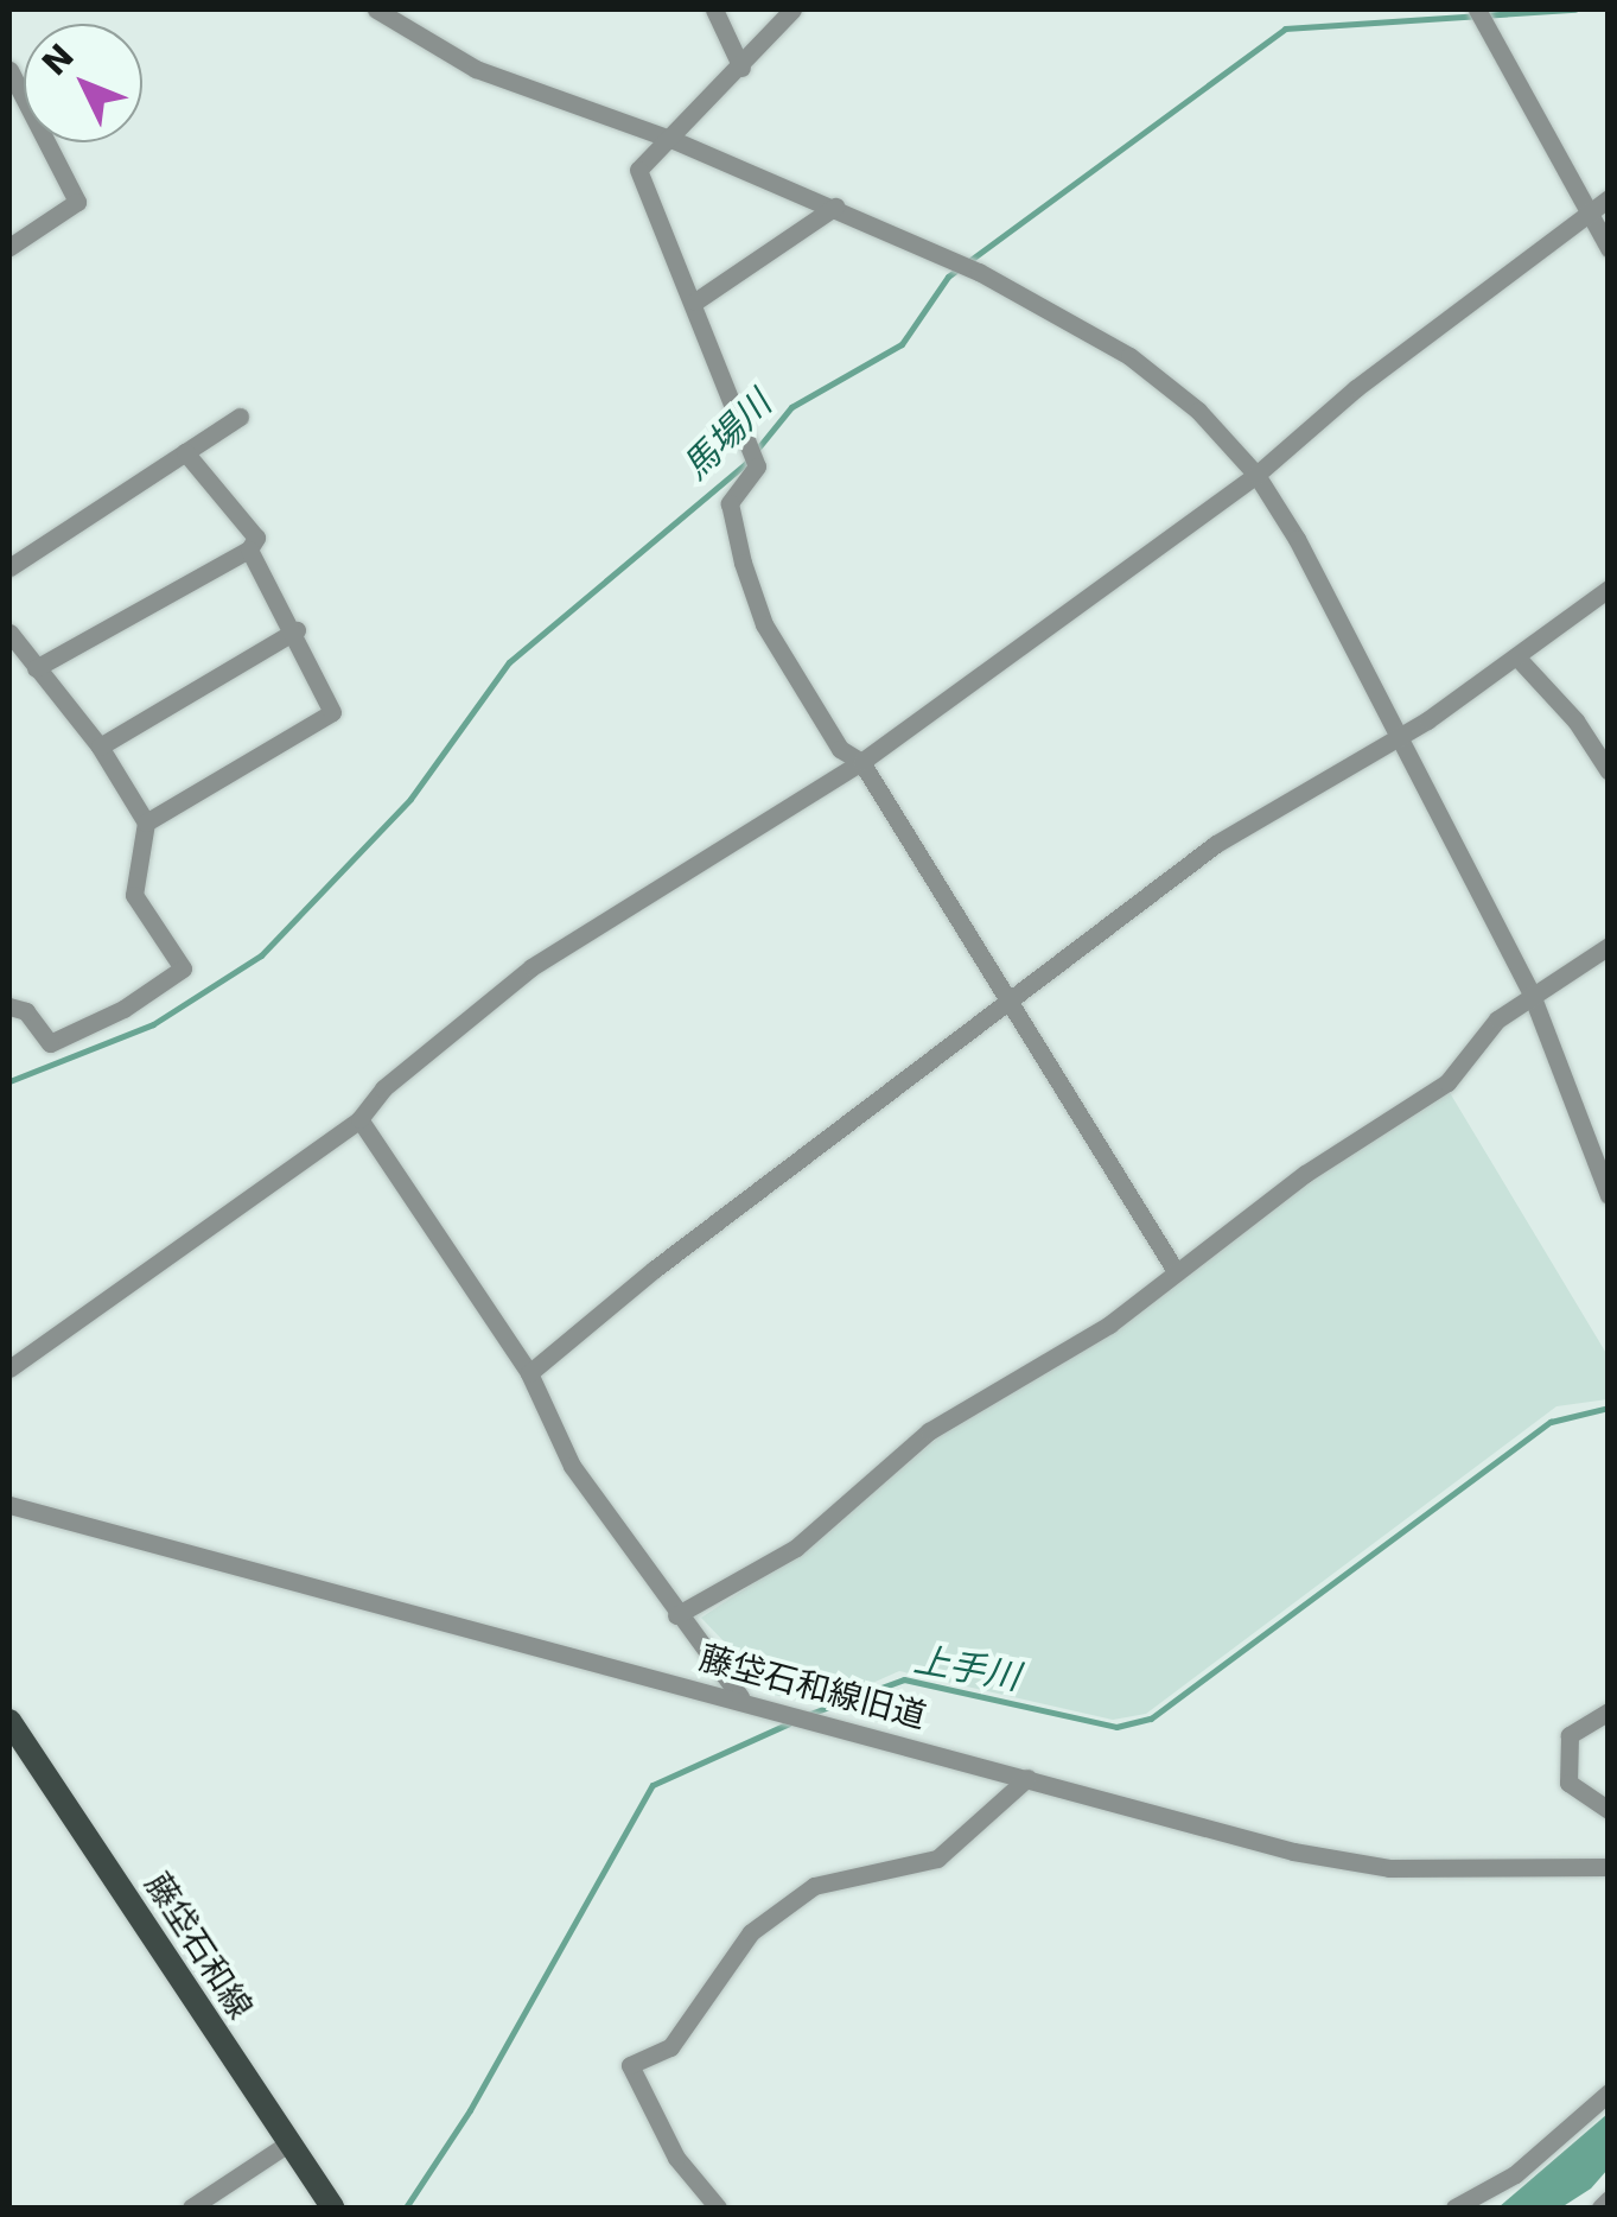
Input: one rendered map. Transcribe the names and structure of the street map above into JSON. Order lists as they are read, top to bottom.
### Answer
{
  "streets": {
    "main road": ["藤垈石和線"],
    "street": ["藤垈石和線旧道"]
  },
  "water": ["馬場川", "上手川"],
  "north": "top left"
}
